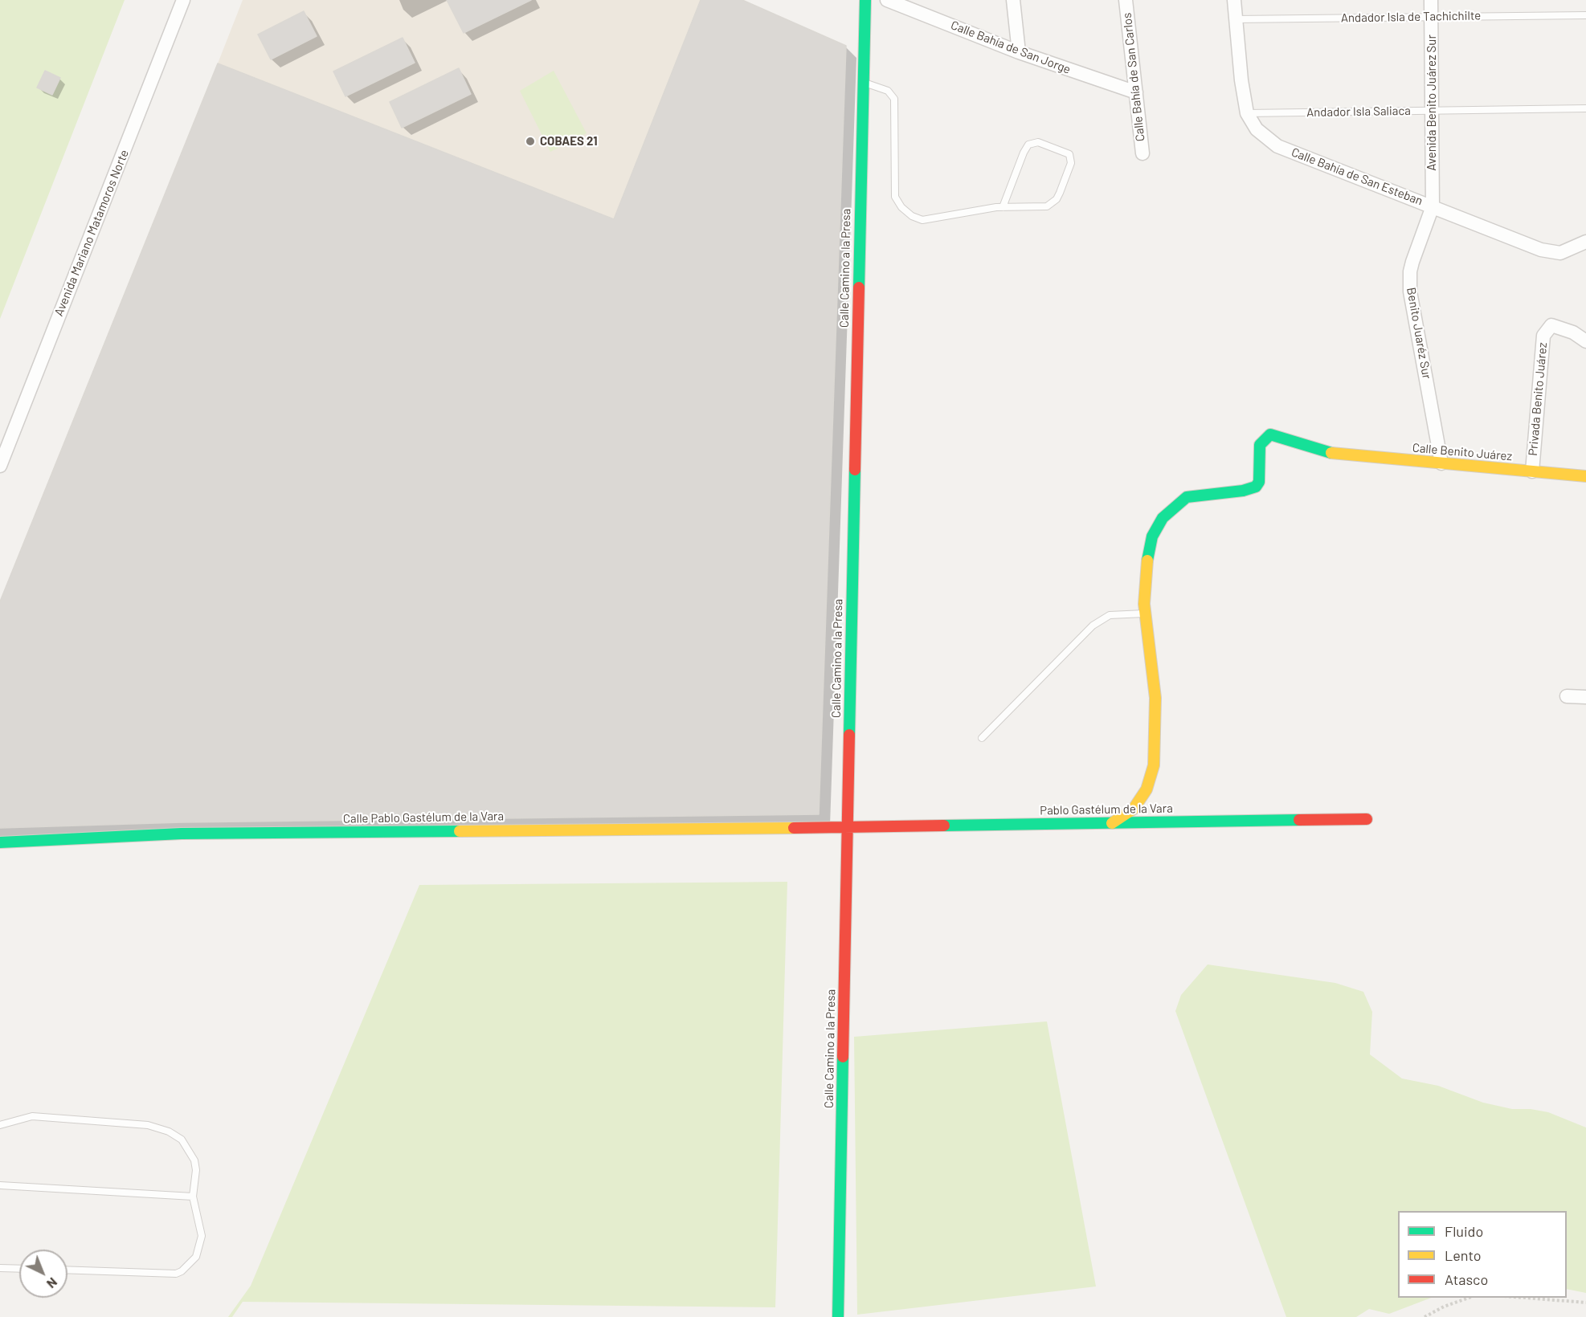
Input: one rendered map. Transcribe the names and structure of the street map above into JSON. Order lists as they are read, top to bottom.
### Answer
{
  "streets": {
    "street": [
      "Calle Bahía de San Jorge",
      "Calle Bahía de San Carlos",
      "Avenida Benito Juárez Sur",
      "Calle Bahía de San Esteban",
      "Avenida Mariano Matamoros Norte",
      "Calle Camino a la Presa",
      "Benito Juaréz Sur",
      "Privada Benito Juárez",
      "Calle Benito Juárez",
      "Pablo Gastélum de la Vara",
      "Calle Pablo Gastélum de la Vara"
    ],
    "lane": ["Andador Isla de Tachichilte", "Andador Isla Saliaca"]
  },
  "crossings": [
    ["Andador Isla de Tachichilte", "Avenida Benito Juárez Sur"],
    ["Andador Isla de Tachichilte", "Calle Bahía de San Esteban"],
    ["Calle Bahía de San Jorge", "Calle Bahía de San Carlos"],
    ["Avenida Benito Juárez Sur", "Andador Isla Saliaca"],
    ["Avenida Benito Juárez Sur", "Calle Bahía de San Esteban"],
    ["Avenida Benito Juárez Sur", "Benito Juaréz Sur"],
    ["Andador Isla Saliaca", "Calle Bahía de San Esteban"],
    ["Calle Bahía de San Esteban", "Benito Juaréz Sur"],
    ["Calle Camino a la Presa", "Pablo Gastélum de la Vara"],
    ["Calle Camino a la Presa", "Calle Pablo Gastélum de la Vara"],
    ["Benito Juaréz Sur", "Calle Benito Juárez"],
    ["Privada Benito Juárez", "Calle Benito Juárez"],
    ["Pablo Gastélum de la Vara", "Calle Pablo Gastélum de la Vara"]
  ],
  "places": ["COBAES 21"],
  "legend": ["Fluido", "Lento", "Atasco"],
  "north": "bottom right"
}
